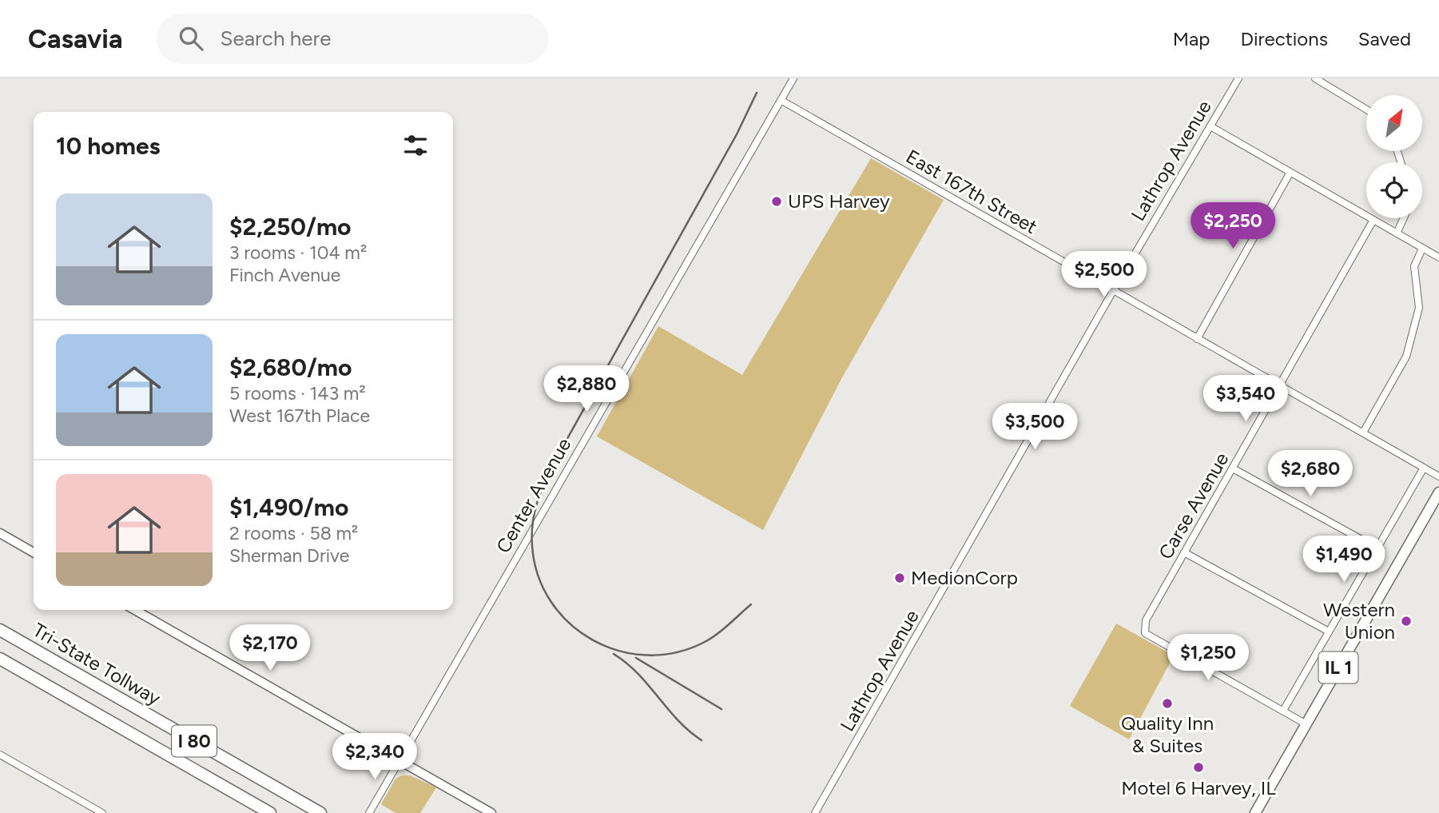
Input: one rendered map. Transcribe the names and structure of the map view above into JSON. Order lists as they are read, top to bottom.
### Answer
{
  "streets": {
    "highway": ["Tri-State Tollway", "I 80"],
    "main road": ["IL 1"],
    "street": [
      "Lathrop Avenue",
      "East 167th Street",
      "Center Avenue",
      "Carse Avenue"
    ]
  },
  "crossings": [
    ["Lathrop Avenue", "East 167th Street"],
    ["East 167th Street", "Center Avenue"],
    ["East 167th Street", "Carse Avenue"]
  ],
  "places": [
    "UPS Harvey",
    "MedionCorp",
    "Western Union",
    "Quality Inn & Suites",
    "Motel 6 Harvey, IL"
  ],
  "north": "top right",
  "page": {
    "header": "Casavia",
    "search": "Search here",
    "nav": ["Map", "Directions", "Saved"],
    "heading": "10 homes",
    "list": [
      {
        "name": "$2,250/mo",
        "note": "3 rooms · 104 m² · Finch Avenue"
      },
      {
        "name": "$2,680/mo",
        "note": "5 rooms · 143 m² · West 167th Place"
      },
      {
        "name": "$1,490/mo",
        "note": "2 rooms · 58 m² · Sherman Drive"
      }
    ],
    "price": [
      "$2,250",
      "$2,500",
      "$2,880",
      "$3,540",
      "$3,500",
      "$2,680",
      "$1,490",
      "$2,170",
      "$1,250",
      "$2,340"
    ]
  }
}
